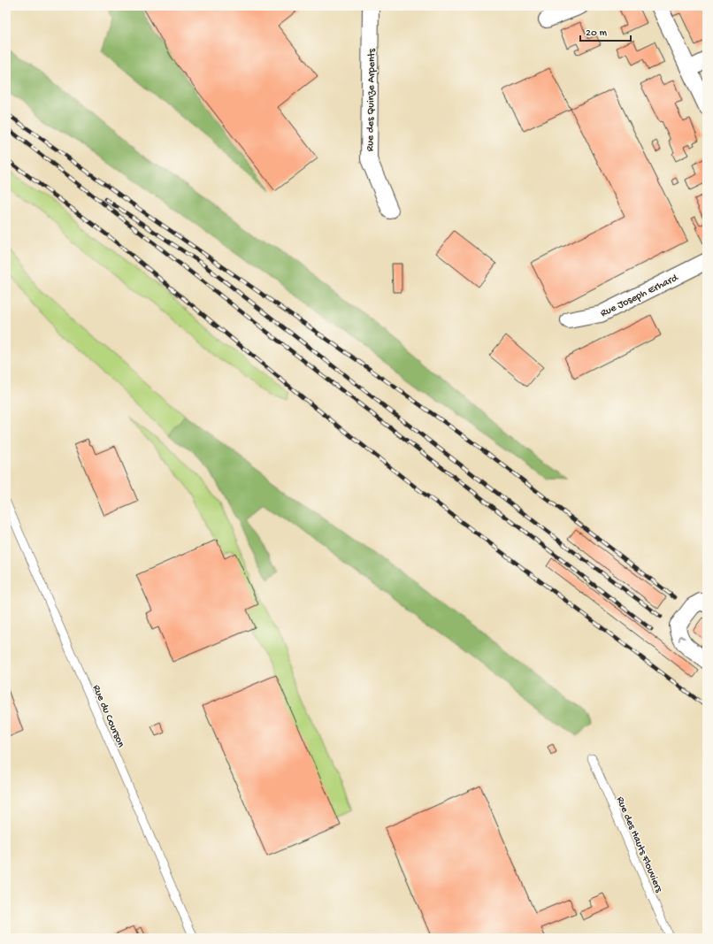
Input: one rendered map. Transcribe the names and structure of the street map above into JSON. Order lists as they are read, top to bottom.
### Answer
{
  "streets": {
    "street": ["Rue des Quinze Arpents", "Rue Joseph Erhard"],
    "lane": ["Rue du Courson", "Rue des Hauts Flouviers"]
  },
  "scale_bar": "20 m"
}
